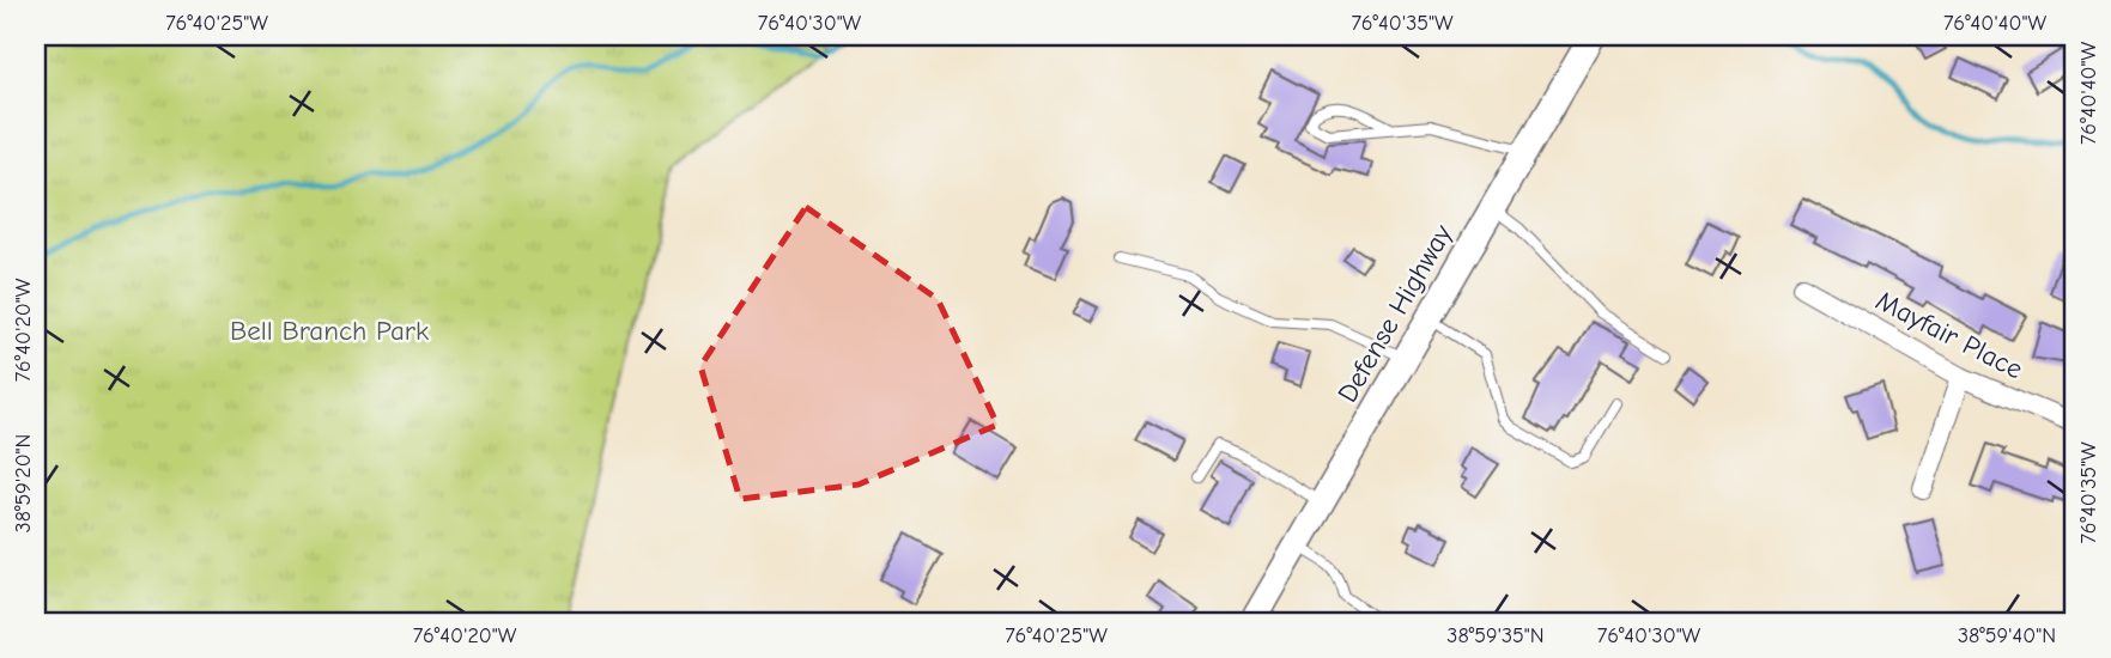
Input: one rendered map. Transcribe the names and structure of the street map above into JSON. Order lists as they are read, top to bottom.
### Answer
{
  "streets": {
    "main road": ["Defense Highway"],
    "street": ["Mayfair Place"]
  },
  "parks": ["Bell Branch Park"],
  "coordinates": [
    "76°40'25\"W",
    "76°40'30\"W",
    "76°40'35\"W",
    "76°40'40\"W",
    "76°40'20\"W",
    "38°59'20\"N",
    "38°59'35\"N",
    "38°59'40\"N"
  ]
}
